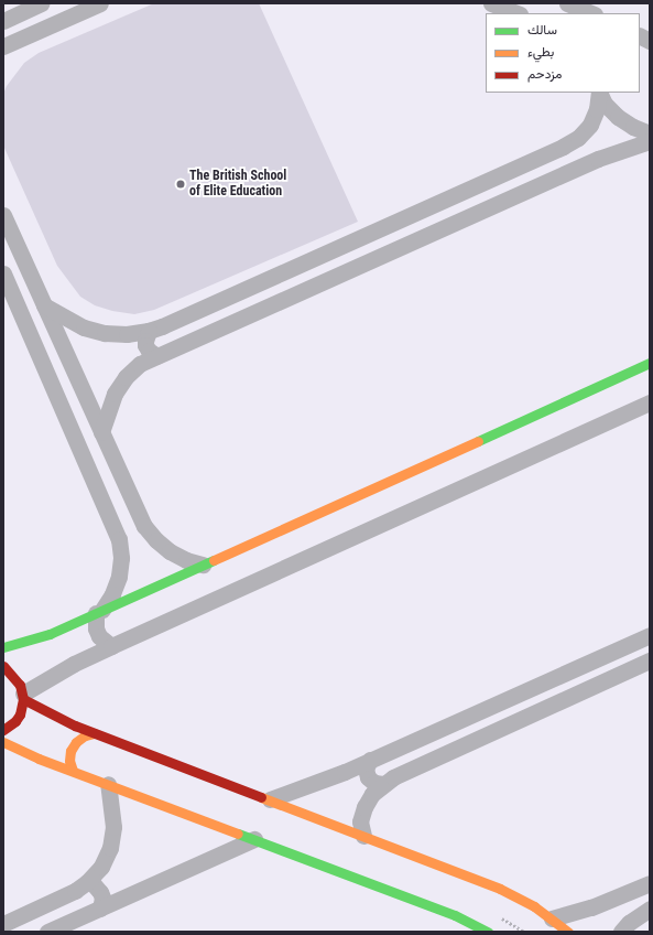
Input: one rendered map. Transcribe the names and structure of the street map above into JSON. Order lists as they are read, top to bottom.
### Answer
{
  "places": ["The British School of Elite Education"],
  "legend": ["سالك", "بطيء", "مزدحم"]
}
